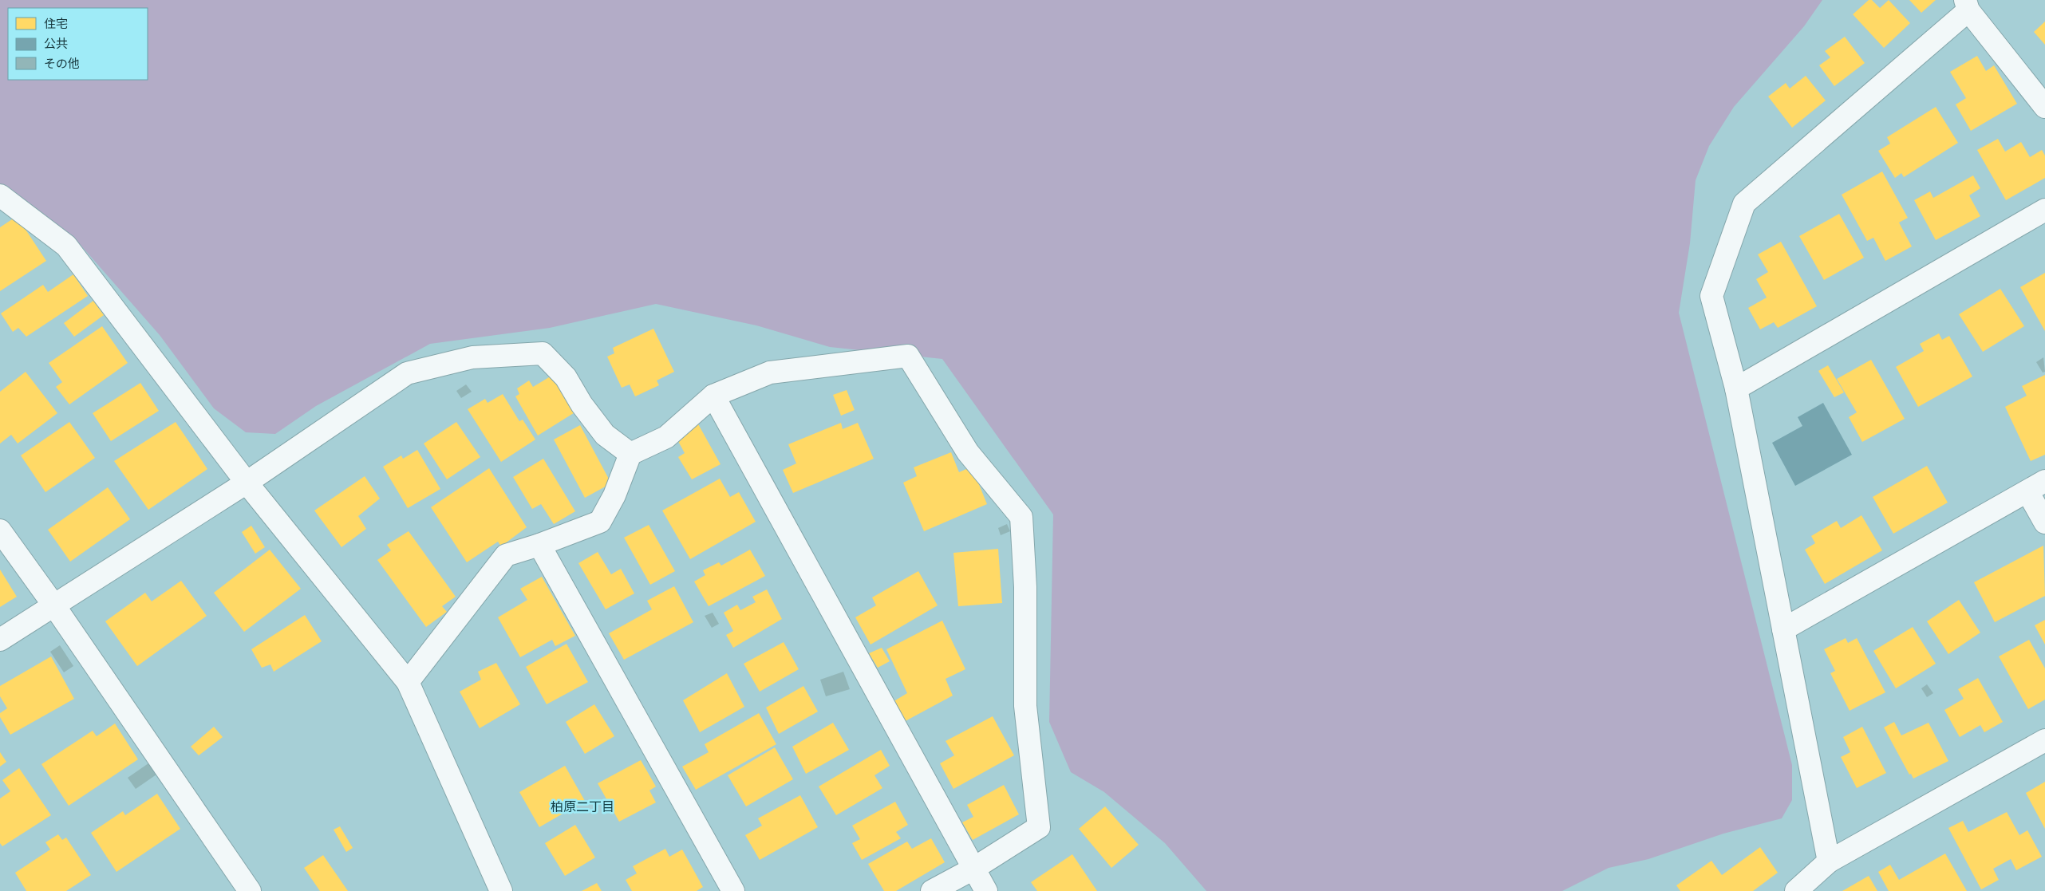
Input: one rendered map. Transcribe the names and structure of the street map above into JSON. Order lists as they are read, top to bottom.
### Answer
{
  "districts": ["柏原二丁目"],
  "legend": ["住宅", "公共", "その他"]
}
